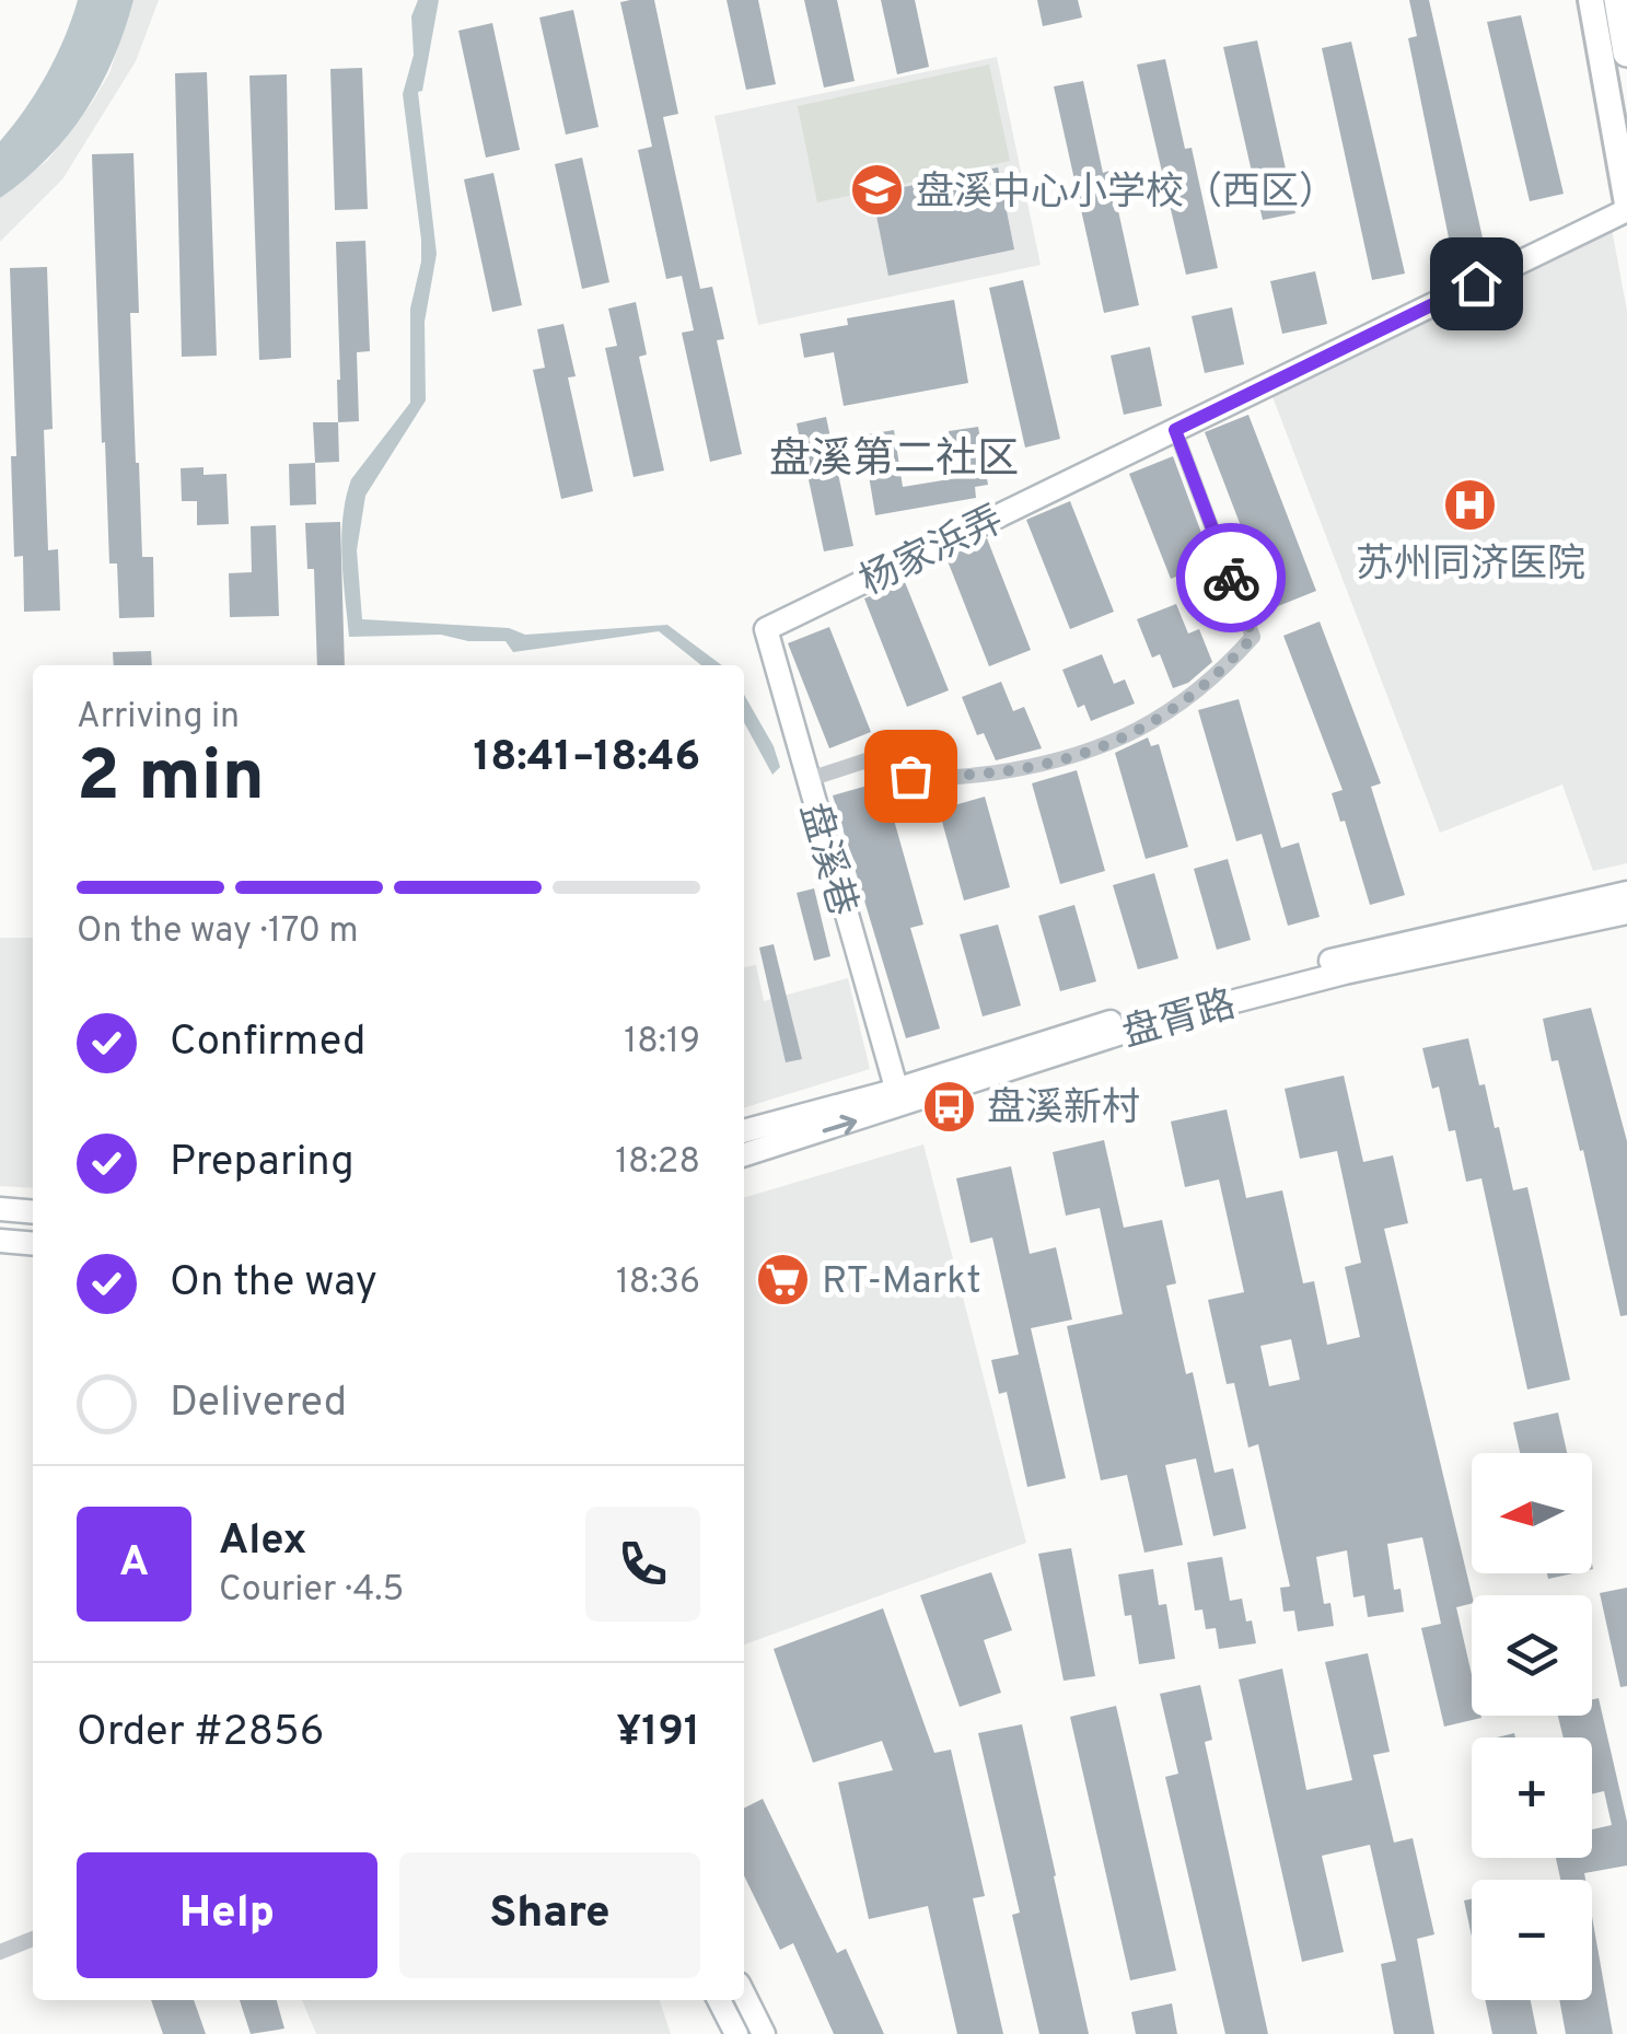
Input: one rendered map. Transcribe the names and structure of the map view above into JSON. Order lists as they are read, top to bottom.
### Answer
{
  "streets": {
    "main road": ["杨家浜弄", "盘溪巷", "盘胥路"]
  },
  "crossings": [
    ["杨家浜弄", "盘溪巷"],
    ["盘溪巷", "盘胥路"]
  ],
  "districts": ["盘溪第二社区"],
  "places": {
    "school or university": ["盘溪中心小学校（西区）"],
    "hospital": ["苏州同济医院"],
    "bus stop": ["盘溪新村"],
    "supermarket": ["RT-Markt"]
  },
  "north": "left",
  "page": {
    "heading": ["2 min", "Arriving in", "18:41–18:46"],
    "panel": [
      "Alex",
      "Courier · 4.5",
      "Order #2856",
      "¥191"
    ],
    "bar": "On the way · 170 m",
    "list": [
      ["Confirmed", "18:19"],
      ["Preparing", "18:28"],
      ["On the way", "18:36"],
      "Delivered"
    ],
    "map_buttons": ["+", "−"],
    "round": "A",
    "buttons": ["Help", "Share"]
  }
}
